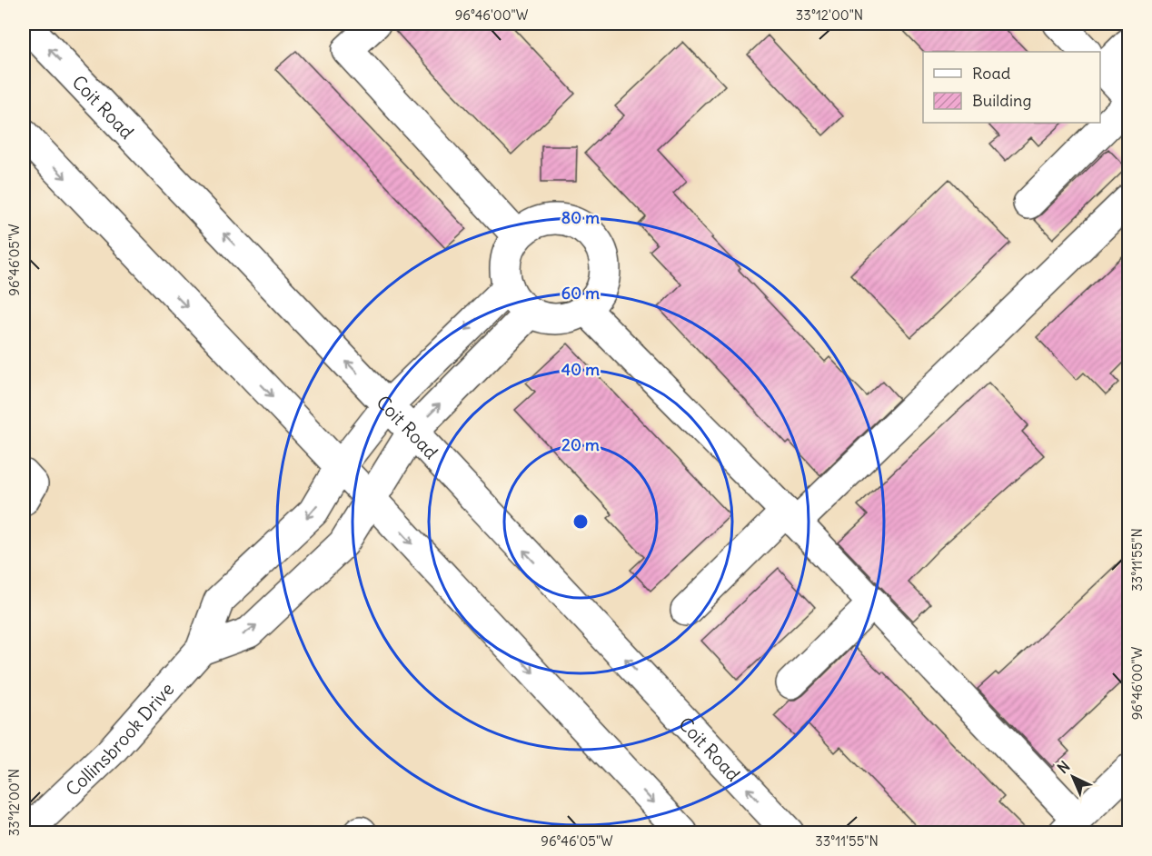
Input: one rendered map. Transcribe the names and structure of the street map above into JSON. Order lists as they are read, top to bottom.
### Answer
{
  "streets": {
    "main road": ["Coit Road", "Collinsbrook Drive"]
  },
  "crossings": [
    ["Coit Road", "Collinsbrook Drive"]
  ],
  "legend": ["Road", "Building"],
  "north": "top left",
  "coordinates": [
    "96°46'00\"W",
    "33°12'00\"N",
    "96°46'05\"W",
    "33°11'55\"N"
  ],
  "rings": [
    "80 m",
    "60 m",
    "40 m",
    "20 m"
  ]
}
